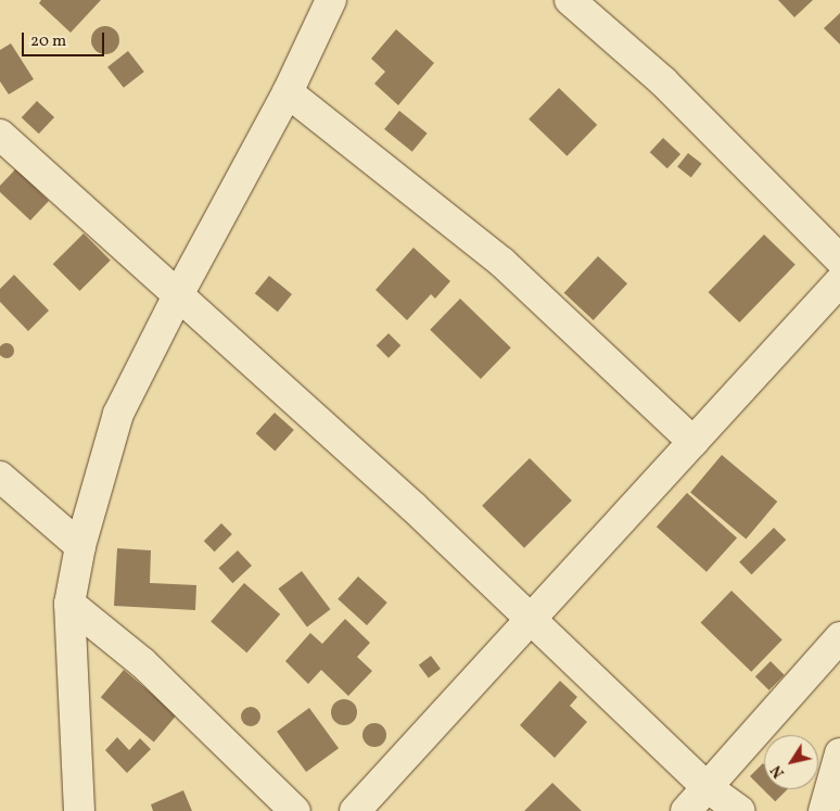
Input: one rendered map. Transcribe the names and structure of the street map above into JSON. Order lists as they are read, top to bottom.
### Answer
{
  "scale_bar": "20 m",
  "north": "bottom left"
}
